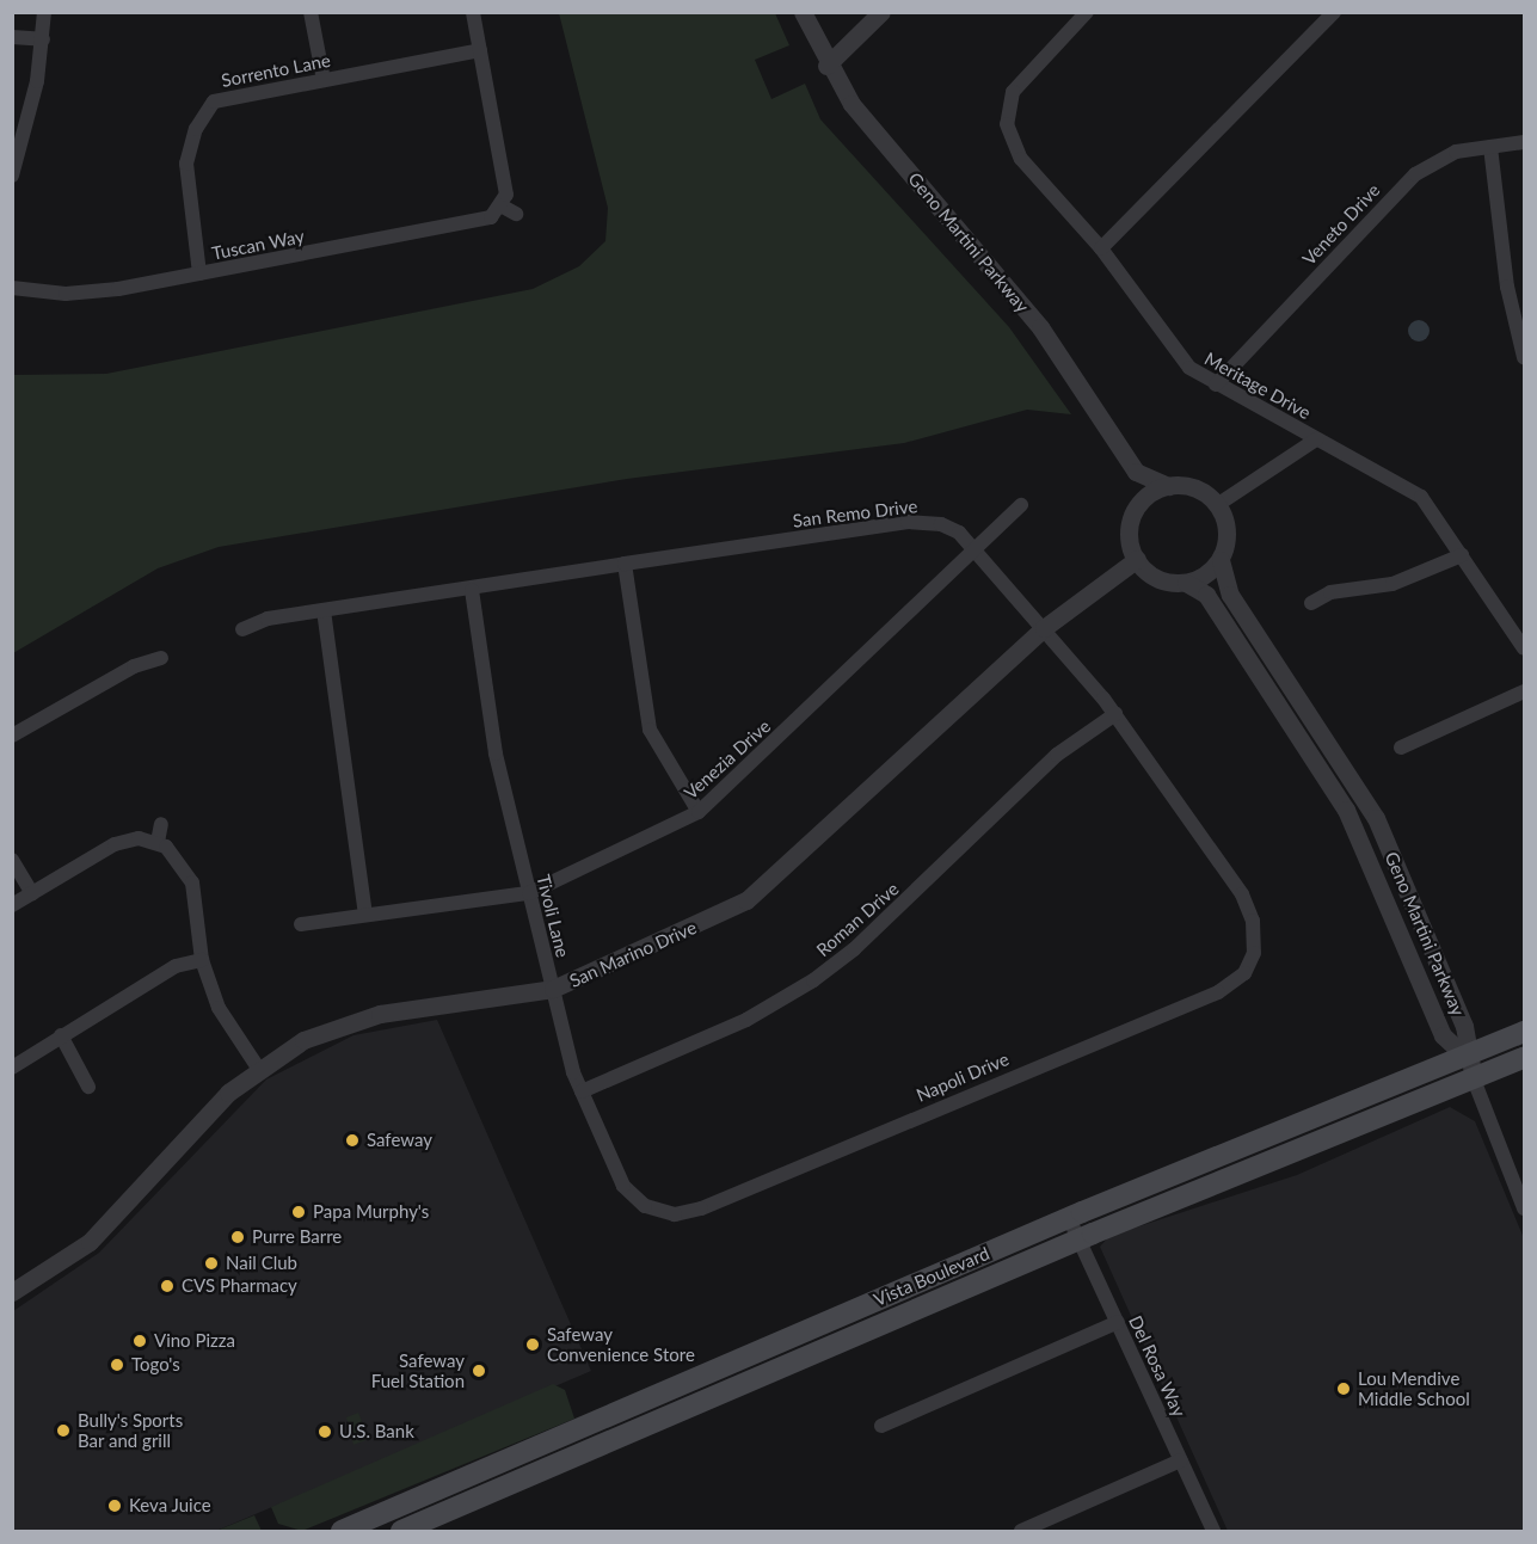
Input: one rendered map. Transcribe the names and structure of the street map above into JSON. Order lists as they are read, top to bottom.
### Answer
{
  "streets": {
    "main road": ["Vista Boulevard"],
    "street": [
      "Sorrento Lane",
      "Veneto Drive",
      "Geno Martini Parkway",
      "Tuscan Way",
      "Meritage Drive",
      "San Remo Drive",
      "Venezia Drive",
      "Tivoli Lane",
      "Roman Drive",
      "San Marino Drive",
      "Napoli Drive",
      "Del Rosa Way"
    ]
  },
  "crossings": [
    ["Sorrento Lane", "Tuscan Way"],
    ["Veneto Drive", "Meritage Drive"],
    ["Geno Martini Parkway", "San Marino Drive"],
    ["Geno Martini Parkway", "Vista Boulevard"],
    ["San Remo Drive", "Venezia Drive"],
    ["San Remo Drive", "Tivoli Lane"],
    ["San Remo Drive", "Roman Drive"],
    ["San Remo Drive", "San Marino Drive"],
    ["San Remo Drive", "Napoli Drive"],
    ["Venezia Drive", "Tivoli Lane"],
    ["Tivoli Lane", "Roman Drive"],
    ["Tivoli Lane", "San Marino Drive"],
    ["Tivoli Lane", "Napoli Drive"],
    ["Vista Boulevard", "Del Rosa Way"]
  ],
  "places": [
    "Safeway",
    "Papa Murphy's",
    "Purre Barre",
    "Nail Club",
    "CVS Pharmacy",
    "Vino Pizza",
    "Safeway Convenience Store",
    "Togo's",
    "Safeway Fuel Station",
    "Lou Mendive Middle School",
    "Bully's Sports Bar and grill",
    "U.S. Bank",
    "Keva Juice"
  ]
}
